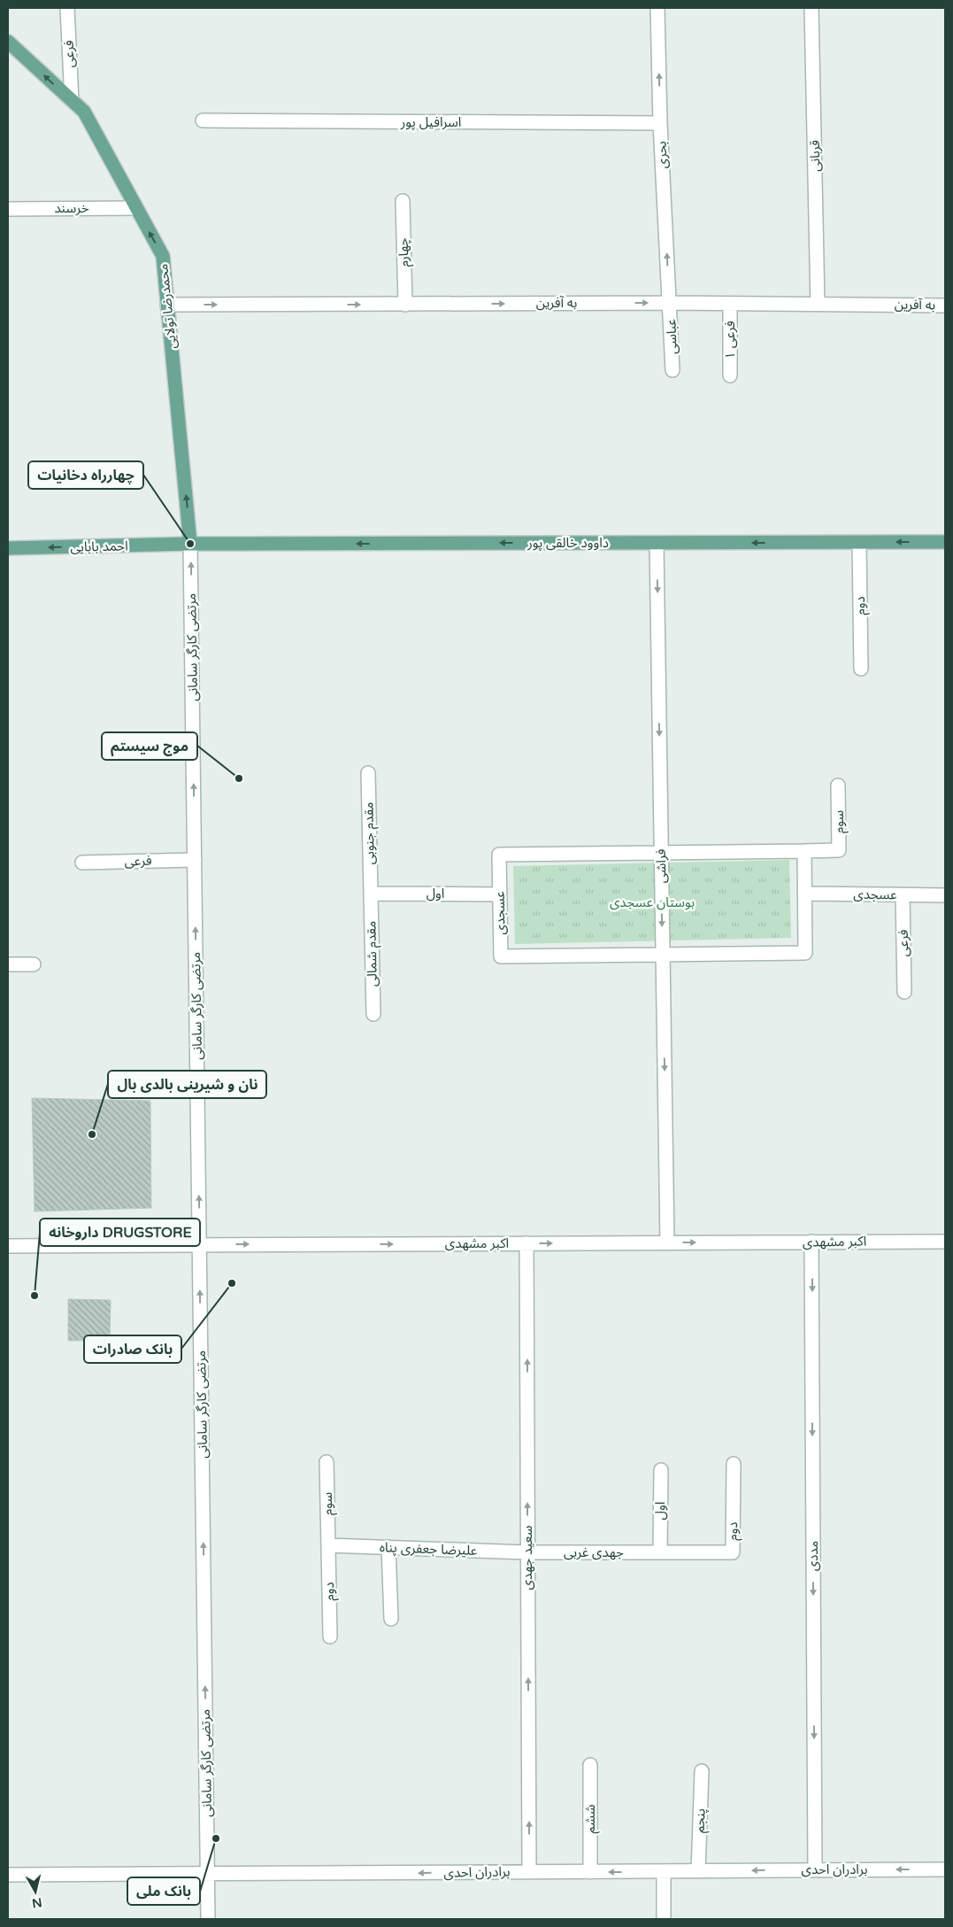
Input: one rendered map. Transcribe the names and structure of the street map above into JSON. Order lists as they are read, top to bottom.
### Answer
{
  "streets": {
    "main road": ["محمدرضا تولایی", "داوود خالقی پور", "احمد بابایی"],
    "street": [
      "فرعی",
      "اسرافیل پور",
      "بحری",
      "قربانی",
      "خرسند",
      "چهارم",
      "به آفرین",
      "عباسی",
      "فرعی ۱",
      "دوم",
      "مرتضی کارگر سامانی",
      "سوم",
      "مقدم جنوبی",
      "فراشی",
      "اول",
      "عسجدی",
      "مقدم شمالی",
      "اکبر مشهدی",
      "علیرضا جعفری پناه",
      "جهدی غربی",
      "مددی",
      "سعید جهدی",
      "ششم",
      "پنجم",
      "برادران احدی"
    ]
  },
  "crossings": [
    ["فرعی", "محمدرضا تولایی"],
    ["فرعی", "مرتضی کارگر سامانی"],
    ["فرعی", "عسجدی"],
    ["اسرافیل پور", "بحری"],
    ["بحری", "به آفرین"],
    ["بحری", "عباسی"],
    ["قربانی", "به آفرین"],
    ["خرسند", "محمدرضا تولایی"],
    ["چهارم", "به آفرین"],
    ["به آفرین", "محمدرضا تولایی"],
    ["به آفرین", "عباسی"],
    ["به آفرین", "فرعی ۱"],
    ["محمدرضا تولایی", "داوود خالقی پور"],
    ["محمدرضا تولایی", "احمد بابایی"],
    ["محمدرضا تولایی", "مرتضی کارگر سامانی"],
    ["داوود خالقی پور", "احمد بابایی"],
    ["داوود خالقی پور", "دوم"],
    ["داوود خالقی پور", "مرتضی کارگر سامانی"],
    ["داوود خالقی پور", "فراشی"],
    ["احمد بابایی", "مرتضی کارگر سامانی"],
    ["دوم", "سوم"],
    ["دوم", "اول"],
    ["دوم", "علیرضا جعفری پناه"],
    ["دوم", "جهدی غربی"],
    ["مرتضی کارگر سامانی", "اکبر مشهدی"],
    ["مرتضی کارگر سامانی", "برادران احدی"],
    ["سوم", "عسجدی"],
    ["سوم", "علیرضا جعفری پناه"],
    ["مقدم جنوبی", "اول"],
    ["مقدم جنوبی", "مقدم شمالی"],
    ["فراشی", "عسجدی"],
    ["فراشی", "اکبر مشهدی"],
    ["اول", "عسجدی"],
    ["اول", "مقدم شمالی"],
    ["اول", "جهدی غربی"],
    ["اکبر مشهدی", "مددی"],
    ["اکبر مشهدی", "سعید جهدی"],
    ["علیرضا جعفری پناه", "جهدی غربی"],
    ["علیرضا جعفری پناه", "سعید جهدی"],
    ["جهدی غربی", "سعید جهدی"],
    ["مددی", "برادران احدی"],
    ["سعید جهدی", "برادران احدی"],
    ["ششم", "برادران احدی"],
    ["پنجم", "برادران احدی"]
  ],
  "one_way": [
    "بحری",
    "به آفرین",
    "محمدرضا تولایی",
    "داوود خالقی پور",
    "احمد بابایی",
    "مرتضی کارگر سامانی",
    "فراشی",
    "اکبر مشهدی",
    "مددی",
    "سعید جهدی",
    "برادران احدی"
  ],
  "parks": ["بوستان عسجدی"],
  "places": [
    "چهارراه دخانیات",
    "موج سیستم",
    "نان و شیرینی بالدی بال",
    "بانک صادرات",
    "داروخانه DRUGSTORE",
    "بانک ملی"
  ],
  "north": "bottom"
}
